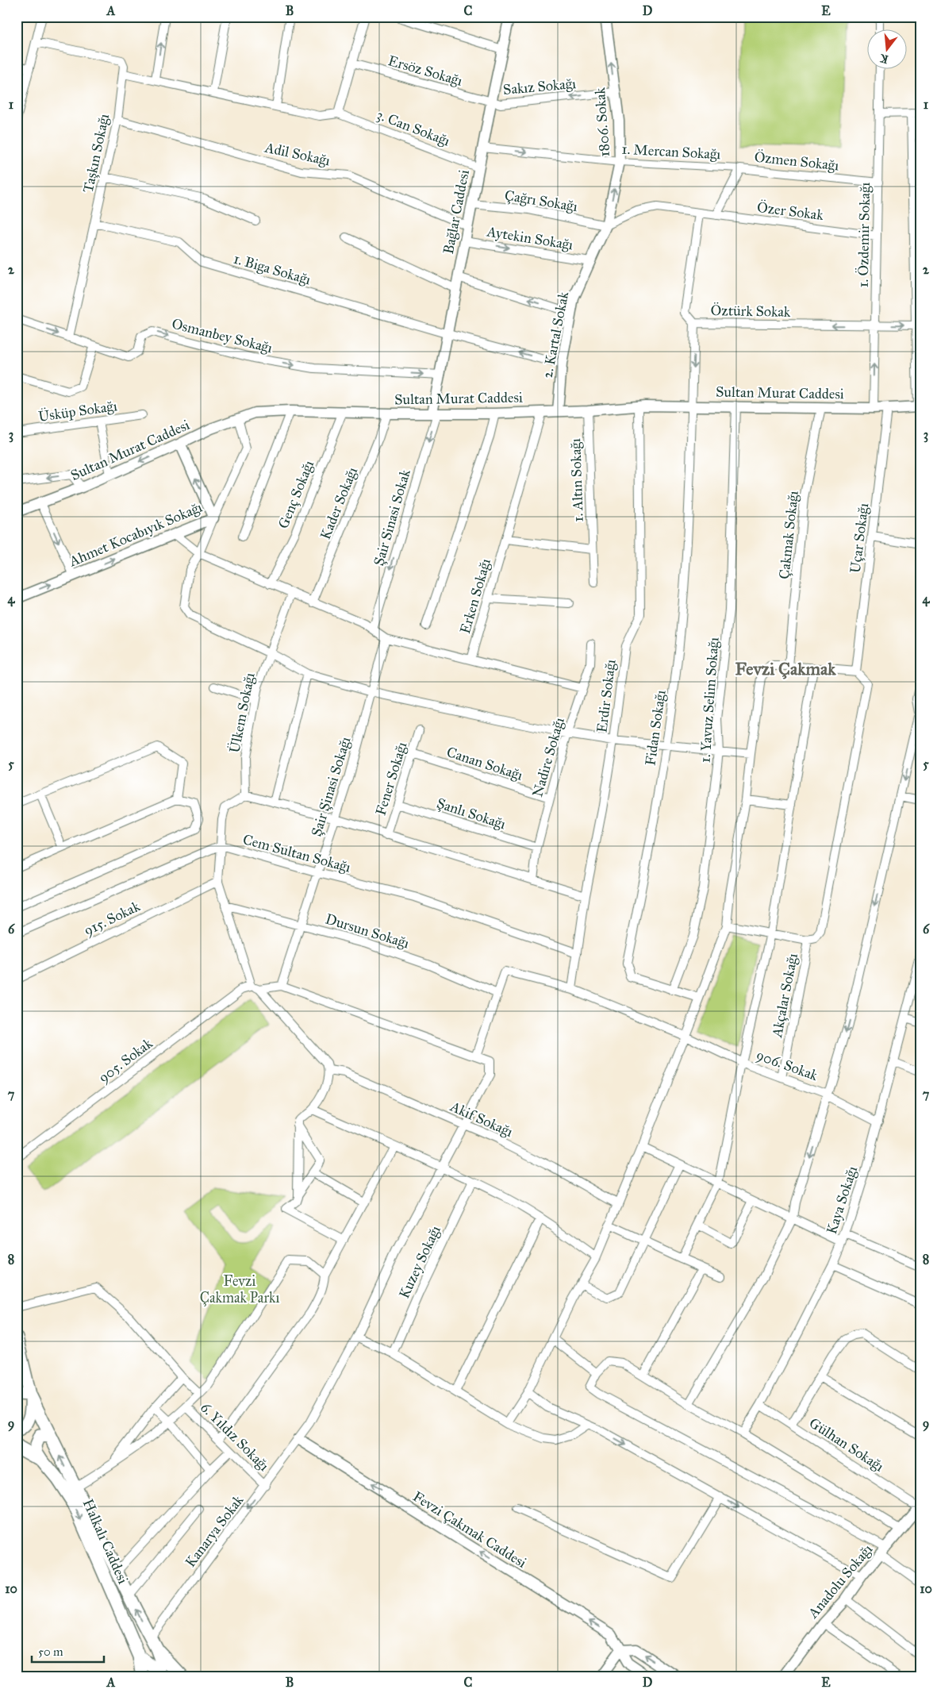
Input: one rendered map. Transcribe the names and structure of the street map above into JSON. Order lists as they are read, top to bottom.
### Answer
{
  "streets": {
    "main road": ["Halkalı Caddesi"],
    "street": [
      "Ersöz Sokağı",
      "Sakız Sokağı",
      "1806. Sokak",
      "3. Can Sokağı",
      "1. Mercan Sokağı",
      "Taşkın Sokağı",
      "Adil Sokağı",
      "Özmen Sokağı",
      "Çağrı Sokağı",
      "Özer Sokak",
      "Bağlar Caddesi",
      "1. Özdemir Sokağı",
      "Aytekin Sokağı",
      "1. Biga Sokağı",
      "Öztürk Sokak",
      "2. Kartal Sokak",
      "Osmanbey Sokağı",
      "Sultan Murat Caddesi",
      "Üsküp Sokağı",
      "1. Altın Sokağı",
      "Genç Sokağı",
      "Kader Sokağı",
      "Şair Sinasi Sokak",
      "Ahmet Kocabıyık Sokağı",
      "Çakmak Sokağı",
      "Uçar Sokağı",
      "Erken Sokağı",
      "Erdir Sokağı",
      "1. Yavuz Selim Sokağı",
      "Ülkem Sokağı",
      "Fidan Sokağı",
      "Nadire Sokağı",
      "Canan Sokağı",
      "Fener Sokağı",
      "Şair Şinasi Sokağı",
      "Şanlı Sokağı",
      "Cem Sultan Sokağı",
      "915. Sokak",
      "Dursun Sokağı",
      "Akçalar Sokağı",
      "905. Sokak",
      "906. Sokak",
      "Akif Sokağı",
      "Kaya Sokağı",
      "Kuzey Sokağı",
      "6. Yıldız Sokağı",
      "Gülhan Sokağı",
      "Fevzi Çakmak Caddesi",
      "Kanarya Sokak",
      "Anadolu Sokağı"
    ]
  },
  "crossings": [
    ["Ersöz Sokağı", "Sakız Sokağı"],
    ["Ersöz Sokağı", "Bağlar Caddesi"],
    ["Sakız Sokağı", "1806. Sokak"],
    ["Sakız Sokağı", "Bağlar Caddesi"],
    ["1806. Sokak", "1. Mercan Sokağı"],
    ["1806. Sokak", "Çağrı Sokağı"],
    ["1806. Sokak", "2. Kartal Sokak"],
    ["3. Can Sokağı", "Bağlar Caddesi"],
    ["1. Mercan Sokağı", "Özmen Sokağı"],
    ["1. Mercan Sokağı", "Bağlar Caddesi"],
    ["Taşkın Sokağı", "Adil Sokağı"],
    ["Taşkın Sokağı", "1. Biga Sokağı"],
    ["Taşkın Sokağı", "Osmanbey Sokağı"],
    ["Adil Sokağı", "Bağlar Caddesi"],
    ["Özmen Sokağı", "Özer Sokak"],
    ["Özmen Sokağı", "1. Özdemir Sokağı"],
    ["Çağrı Sokağı", "Bağlar Caddesi"],
    ["Çağrı Sokağı", "2. Kartal Sokak"],
    ["Özer Sokak", "1. Özdemir Sokağı"],
    ["Özer Sokak", "Öztürk Sokak"],
    ["Bağlar Caddesi", "Aytekin Sokağı"],
    ["Bağlar Caddesi", "1. Biga Sokağı"],
    ["Bağlar Caddesi", "Osmanbey Sokağı"],
    ["Bağlar Caddesi", "Sultan Murat Caddesi"],
    ["Bağlar Caddesi", "Şair Sinasi Sokak"],
    ["1. Özdemir Sokağı", "Öztürk Sokak"],
    ["1. Özdemir Sokağı", "Sultan Murat Caddesi"],
    ["Aytekin Sokağı", "2. Kartal Sokak"],
    ["1. Biga Sokağı", "2. Kartal Sokak"],
    ["Öztürk Sokak", "Fidan Sokağı"],
    ["2. Kartal Sokak", "Sultan Murat Caddesi"],
    ["Sultan Murat Caddesi", "1. Altın Sokağı"],
    ["Sultan Murat Caddesi", "Genç Sokağı"],
    ["Sultan Murat Caddesi", "Kader Sokağı"],
    ["Sultan Murat Caddesi", "Şair Sinasi Sokak"],
    ["Sultan Murat Caddesi", "Ahmet Kocabıyık Sokağı"],
    ["Sultan Murat Caddesi", "Çakmak Sokağı"],
    ["Sultan Murat Caddesi", "Uçar Sokağı"],
    ["Sultan Murat Caddesi", "Erken Sokağı"],
    ["Sultan Murat Caddesi", "Erdir Sokağı"],
    ["Sultan Murat Caddesi", "1. Yavuz Selim Sokağı"],
    ["Sultan Murat Caddesi", "Fidan Sokağı"],
    ["Erdir Sokağı", "Cem Sultan Sokağı"],
    ["Erdir Sokağı", "906. Sokak"],
    ["1. Yavuz Selim Sokağı", "Fidan Sokağı"],
    ["Nadire Sokağı", "Canan Sokağı"],
    ["Nadire Sokağı", "Şanlı Sokağı"],
    ["Canan Sokağı", "Fener Sokağı"],
    ["Fener Sokağı", "Şanlı Sokağı"],
    ["Şair Şinasi Sokağı", "Cem Sultan Sokağı"],
    ["Şair Şinasi Sokağı", "Dursun Sokağı"],
    ["Dursun Sokağı", "906. Sokak"],
    ["Akçalar Sokağı", "906. Sokak"],
    ["906. Sokak", "Kaya Sokağı"],
    ["Akif Sokağı", "Kanarya Sokak"],
    ["Kaya Sokağı", "Gülhan Sokağı"],
    ["6. Yıldız Sokağı", "Kanarya Sokak"],
    ["Gülhan Sokağı", "Anadolu Sokağı"],
    ["Fevzi Çakmak Caddesi", "Kanarya Sokak"],
    ["Kanarya Sokak", "Halkalı Caddesi"]
  ],
  "one_way": [
    "Sakız Sokağı",
    "1806. Sokak",
    "1. Mercan Sokağı",
    "Osmanbey Sokağı",
    "Fevzi Çakmak Caddesi"
  ],
  "districts": ["Fevzi Çakmak"],
  "parks": ["Fevzi Çakmak Parkı"],
  "scale_bar": "50 m",
  "north": "bottom",
  "grid": {
    "columns": [
      "A",
      "B",
      "C",
      "D",
      "E"
    ],
    "rows": [
      "1",
      "2",
      "3",
      "4",
      "5",
      "6",
      "7",
      "8",
      "9",
      "10"
    ]
  }
}
